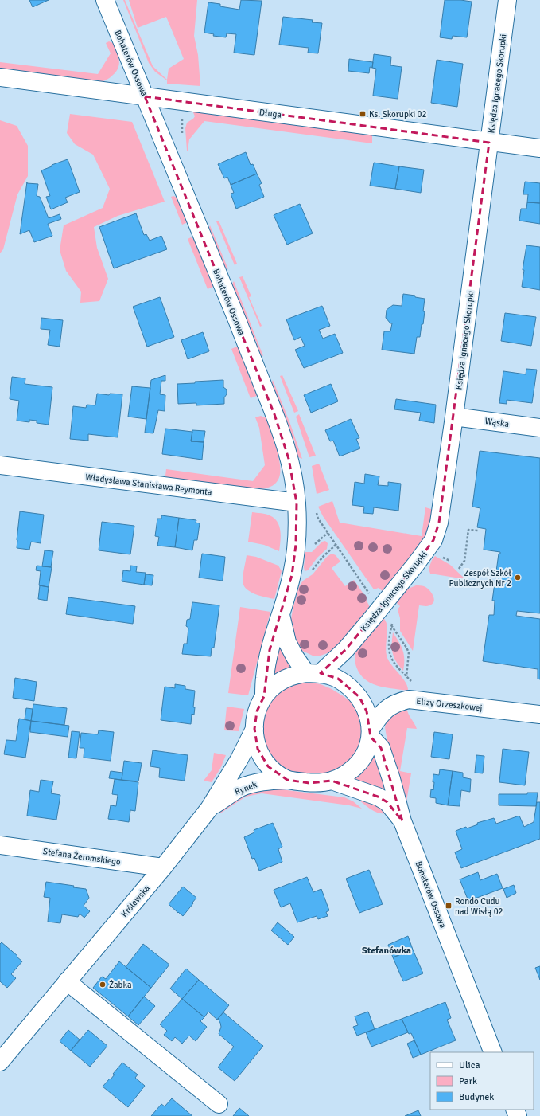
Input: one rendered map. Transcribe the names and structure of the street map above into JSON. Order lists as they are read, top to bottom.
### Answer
{
  "streets": {
    "street": [
      "Bohaterów Ossowa",
      "Księdza Ignacego Skorupki",
      "Długa",
      "Wąska",
      "Władysława Stanisława Reymonta",
      "Elizy Orzeszkowej",
      "Rynek",
      "Stefana Żeromskiego",
      "Królewska"
    ]
  },
  "crossings": [
    ["Bohaterów Ossowa", "Księdza Ignacego Skorupki"],
    ["Bohaterów Ossowa", "Długa"],
    ["Bohaterów Ossowa", "Władysława Stanisława Reymonta"],
    ["Bohaterów Ossowa", "Elizy Orzeszkowej"],
    ["Bohaterów Ossowa", "Rynek"],
    ["Bohaterów Ossowa", "Królewska"],
    ["Księdza Ignacego Skorupki", "Długa"],
    ["Księdza Ignacego Skorupki", "Wąska"],
    ["Księdza Ignacego Skorupki", "Elizy Orzeszkowej"],
    ["Księdza Ignacego Skorupki", "Rynek"],
    ["Księdza Ignacego Skorupki", "Królewska"],
    ["Elizy Orzeszkowej", "Rynek"],
    ["Elizy Orzeszkowej", "Królewska"],
    ["Rynek", "Królewska"],
    ["Stefana Żeromskiego", "Królewska"]
  ],
  "districts": ["Stefanówka"],
  "places": {
    "transit": ["Ks. Skorupki 02", "Rondo Cudu nad Wisłą 02"],
    "other": ["Zespół Szkół Publicznych Nr 2", "Żabka"]
  },
  "legend": ["Ulica", "Park", "Budynek"]
}
